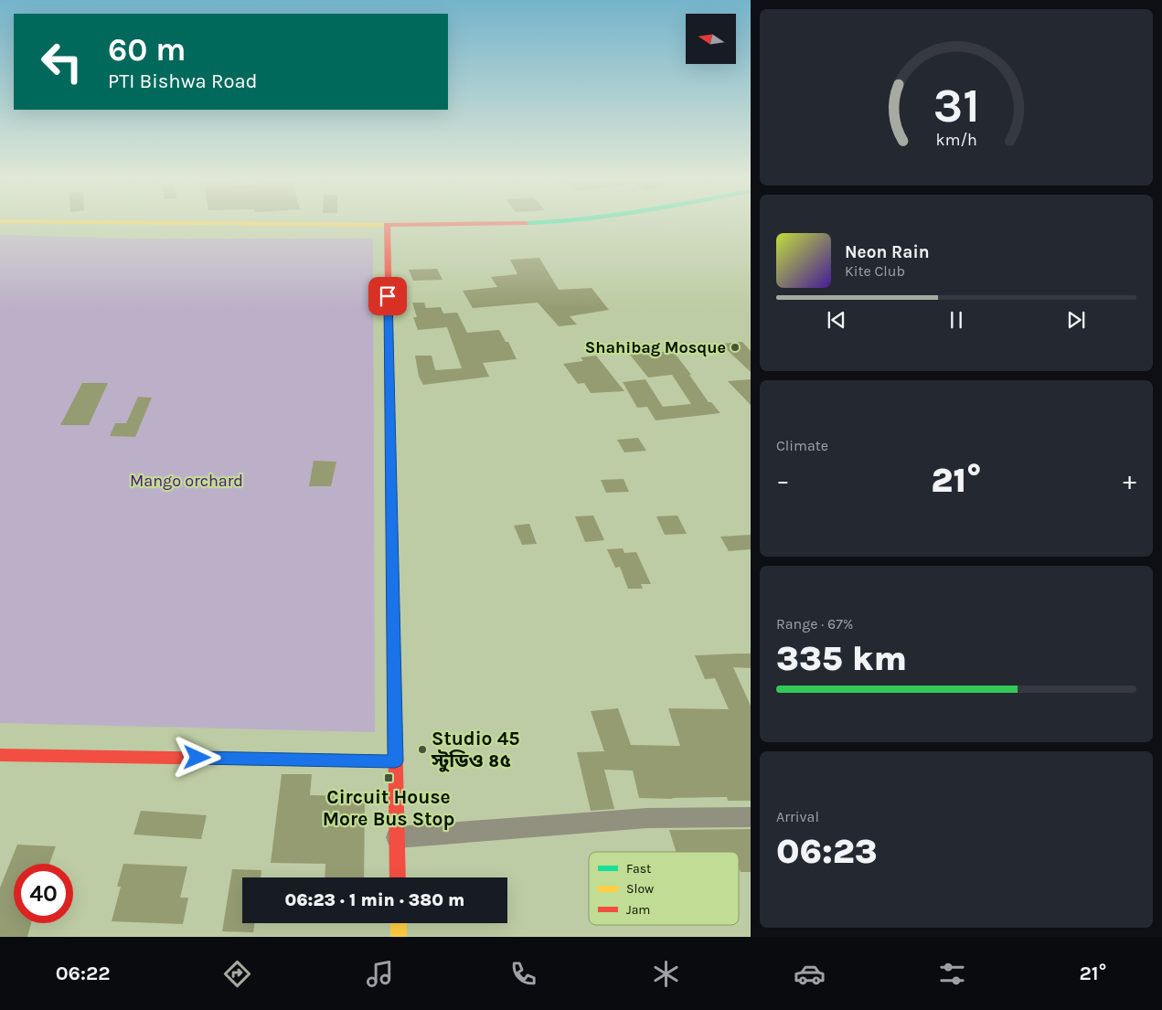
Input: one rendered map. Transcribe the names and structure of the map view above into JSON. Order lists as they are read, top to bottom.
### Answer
{
  "parks": ["Mango orchard"],
  "places": {
    "other": ["Shahibag Mosque", "Studio 45 স্টুডিও ৪৫"],
    "transit": ["Circuit House More Bus Stop"]
  },
  "legend": ["Fast", "Slow", "Jam"],
  "north": "left",
  "page": {
    "turn": ["60 m", "PTI Bishwa Road"],
    "song": ["Neon Rain", "Kite Club"],
    "tile": [
      "Climate",
      ["Range · 67%", "335 km"],
      ["Arrival", "06:23"]
    ],
    "heat": ["−", "21°", "+"],
    "limit": "40",
    "trip": "06:23 · 1 min · 380 m",
    "tabs": ["06:22", "21°"],
    "gauge": ["31", "km/h"]
  }
}
